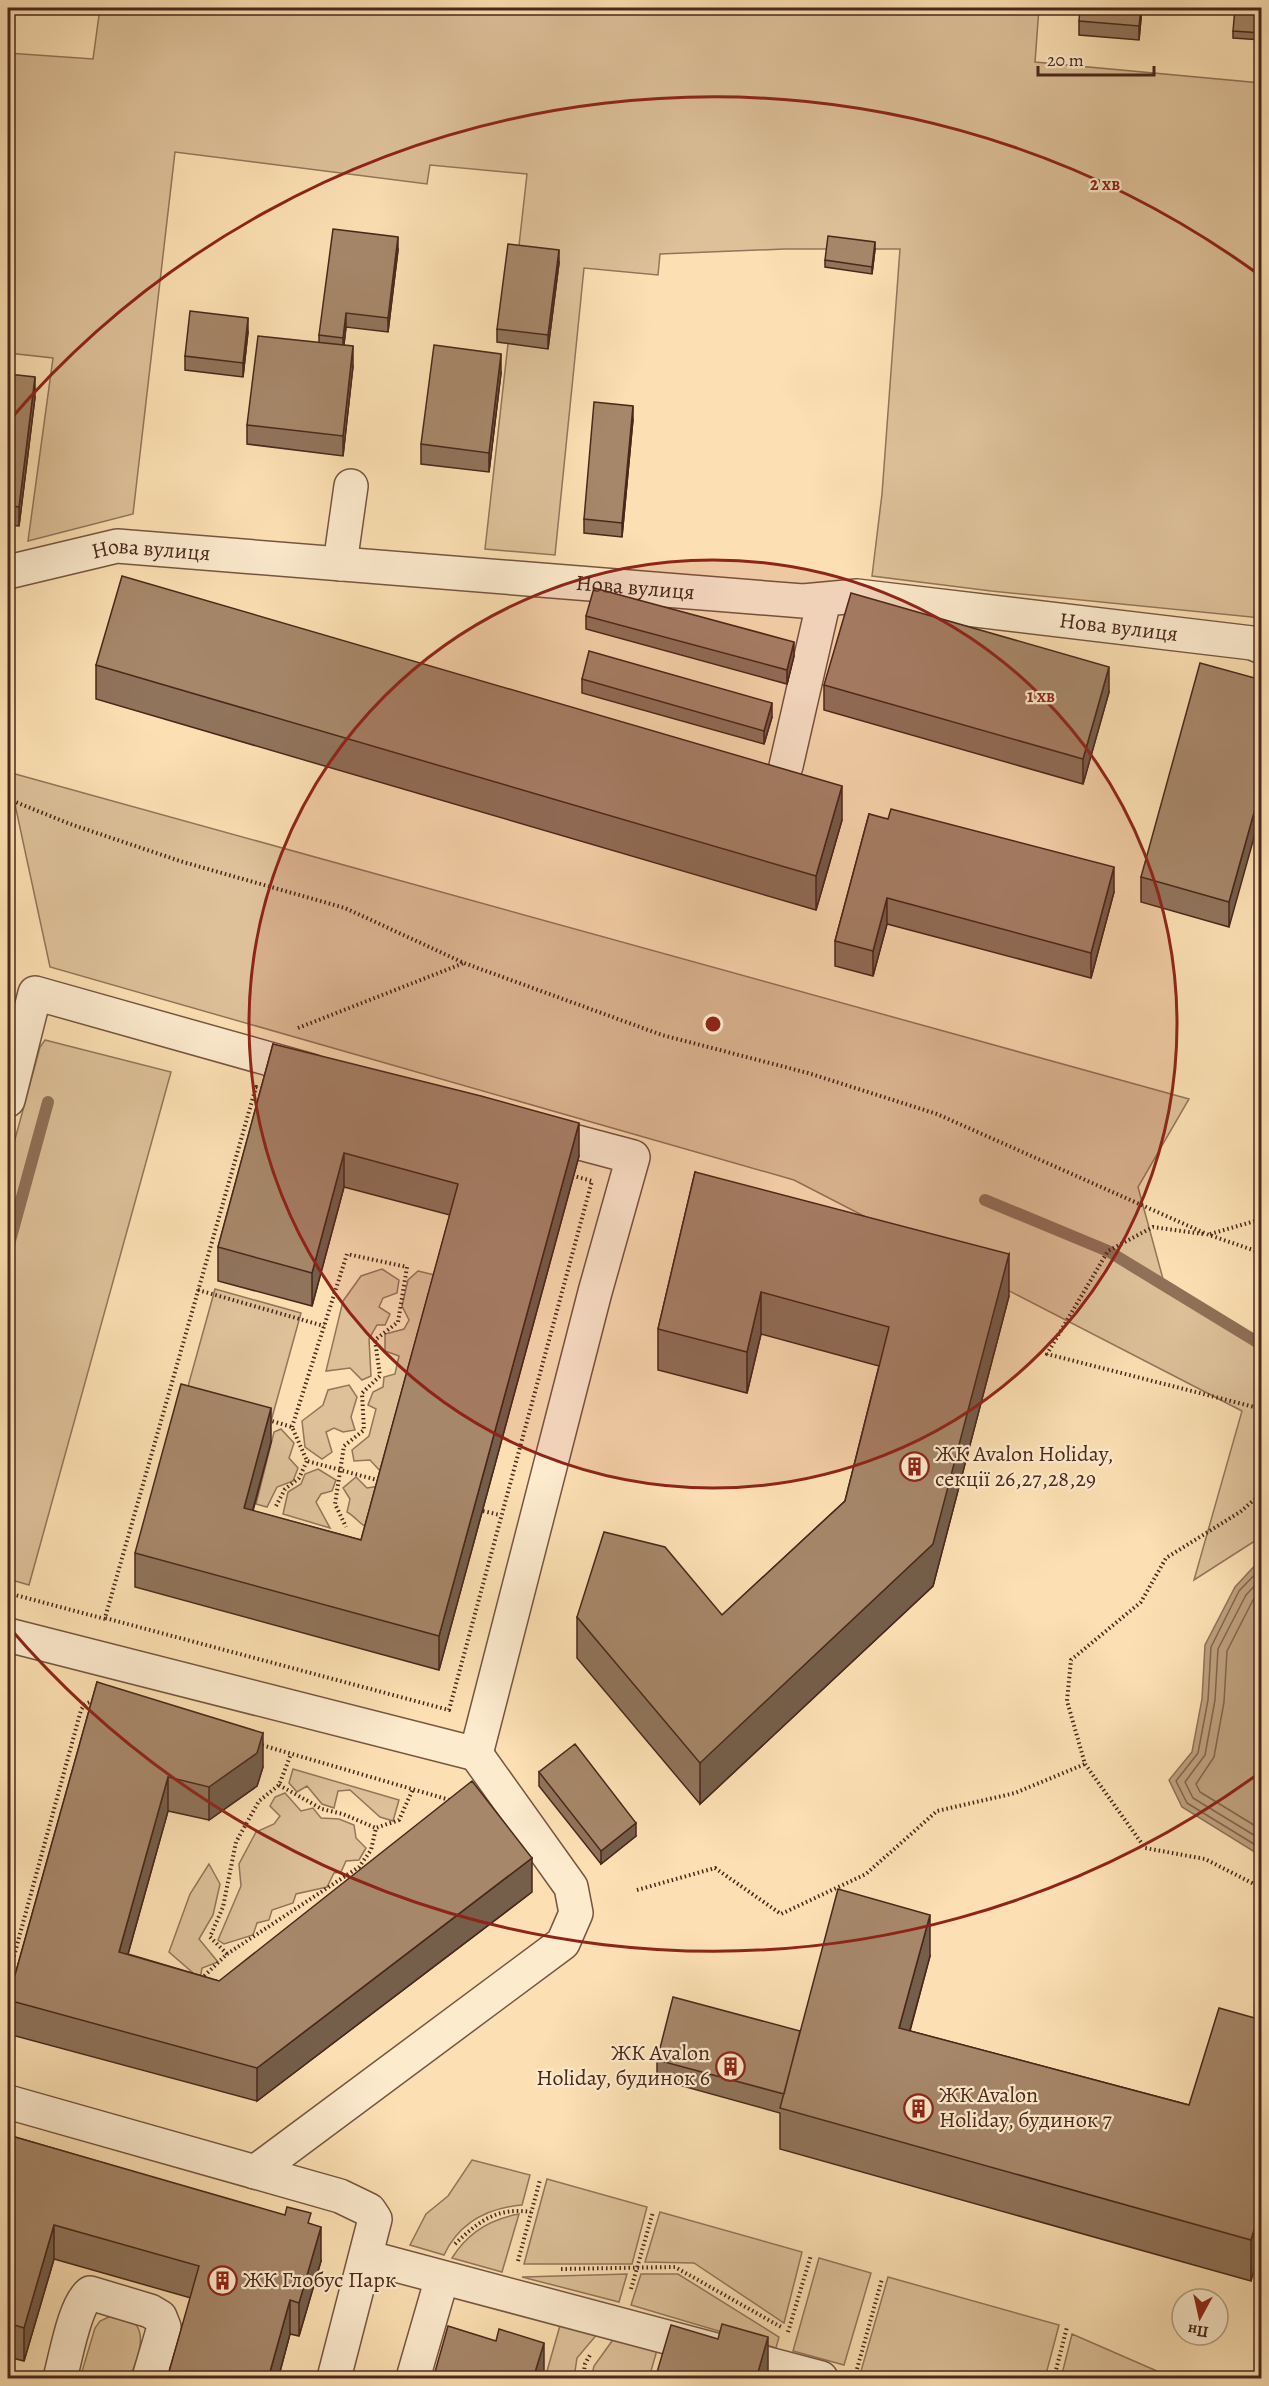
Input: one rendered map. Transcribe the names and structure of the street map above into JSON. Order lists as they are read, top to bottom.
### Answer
{
  "streets": {
    "street": ["Нова вулиця"]
  },
  "places": {
    "building": [
      "ЖК Avalon Holiday, секції 26,27,28,29",
      "ЖК Avalon Holiday, будинок 6",
      "ЖК Avalon Holiday, будинок 7",
      "ЖК Глобус Парк"
    ]
  },
  "scale_bar": "20 m",
  "north": "bottom",
  "rings": ["2 хв", "1 хв"]
}
